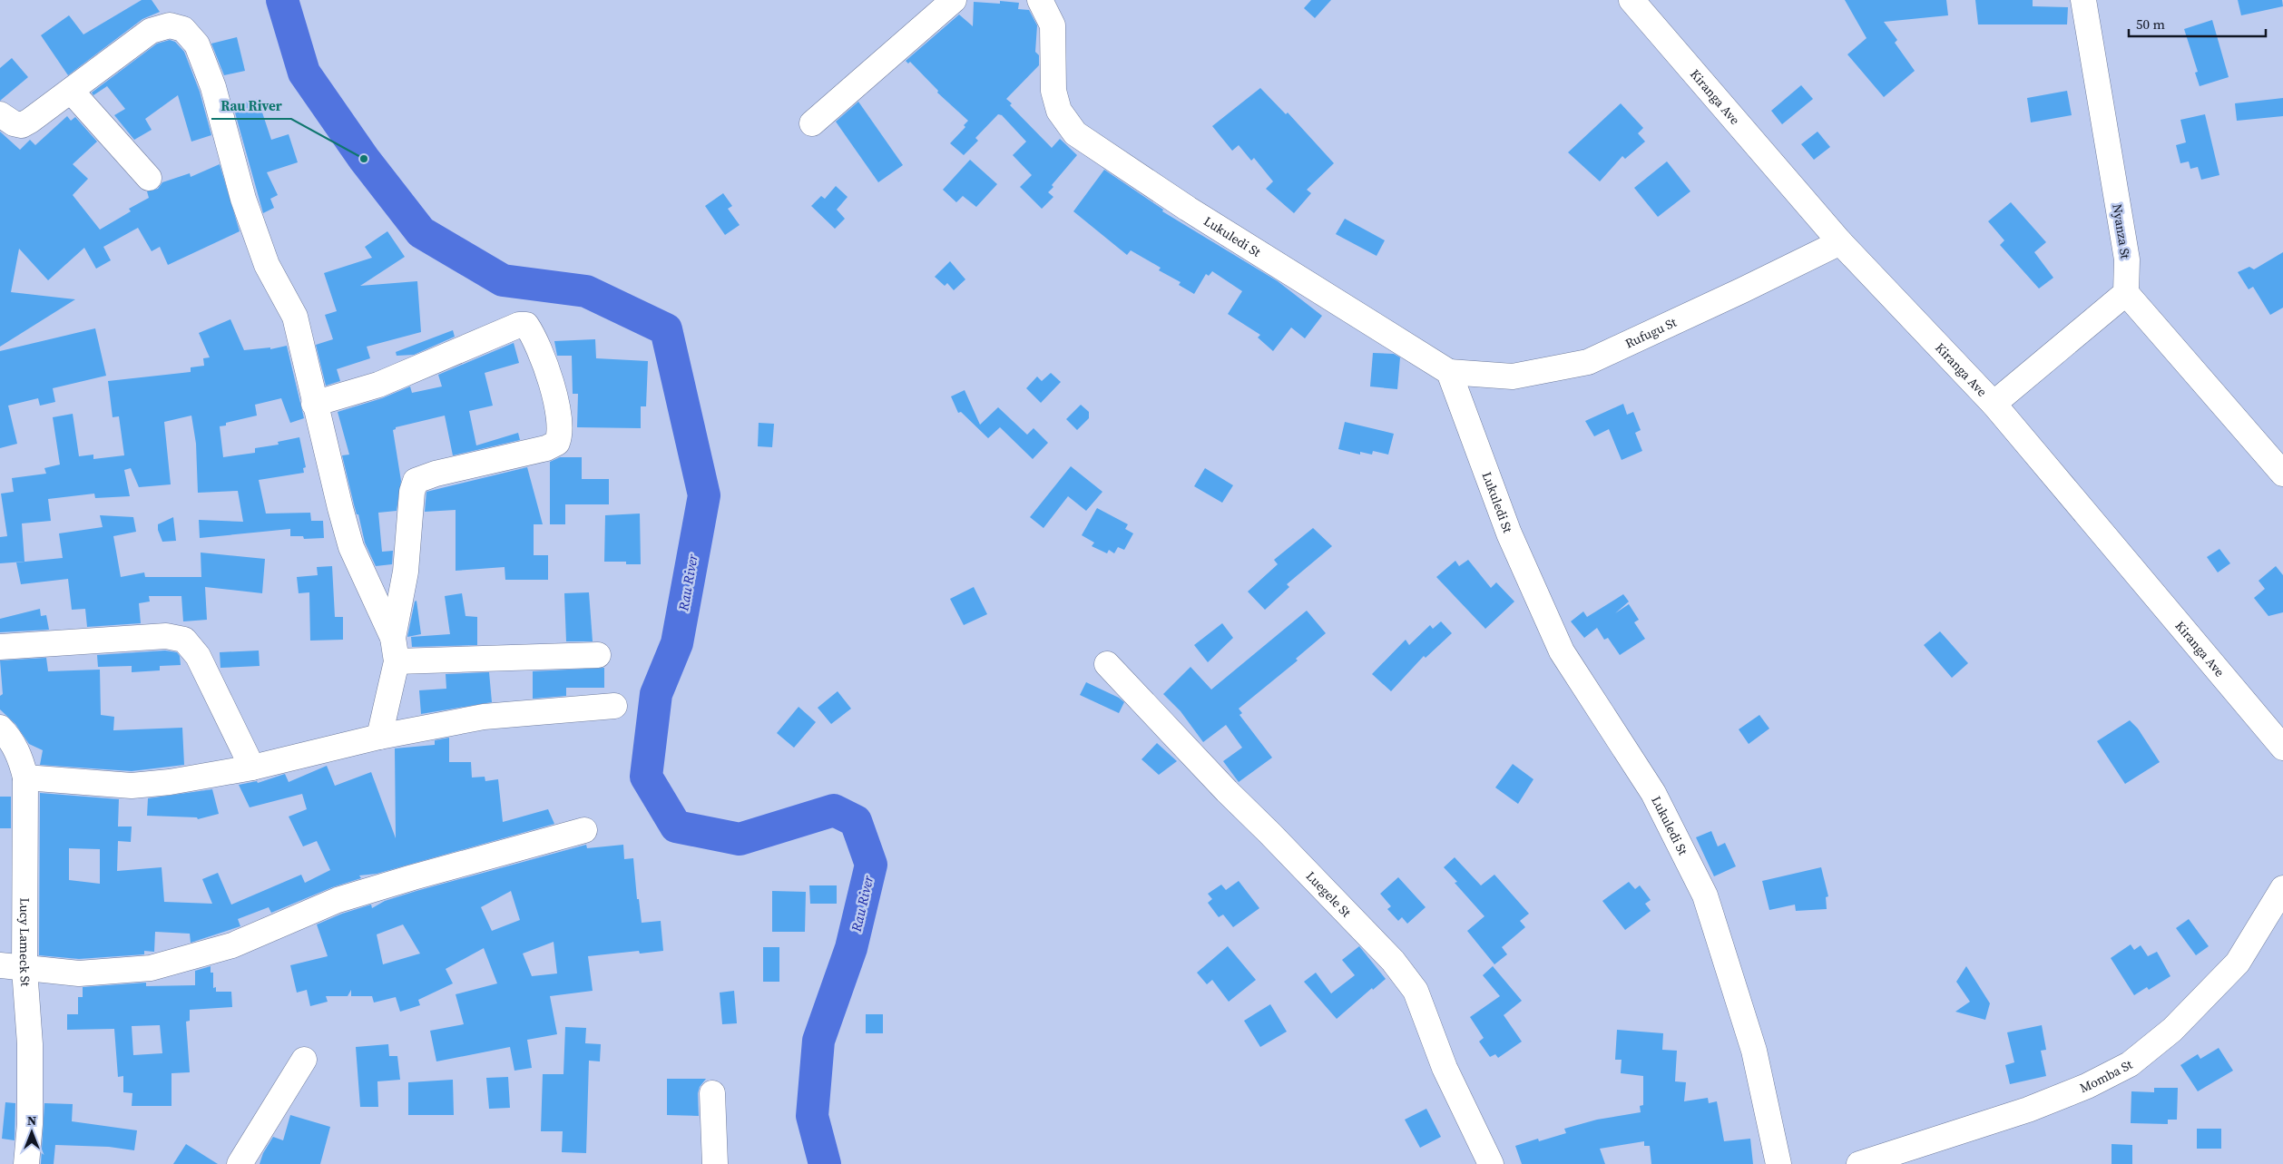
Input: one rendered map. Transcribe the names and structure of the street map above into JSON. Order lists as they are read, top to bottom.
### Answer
{
  "streets": {
    "street": [
      "Kiranga Ave",
      "Nyanza St",
      "Lukuledi St",
      "Rufugu St",
      "Luegele St",
      "Lucy Lameck St",
      "Momba St"
    ]
  },
  "crossings": [
    ["Kiranga Ave", "Rufugu St"],
    ["Lukuledi St", "Rufugu St"]
  ],
  "water": ["Rau River"],
  "places": ["Rau River"],
  "scale_bar": "50 m",
  "north": "top"
}
